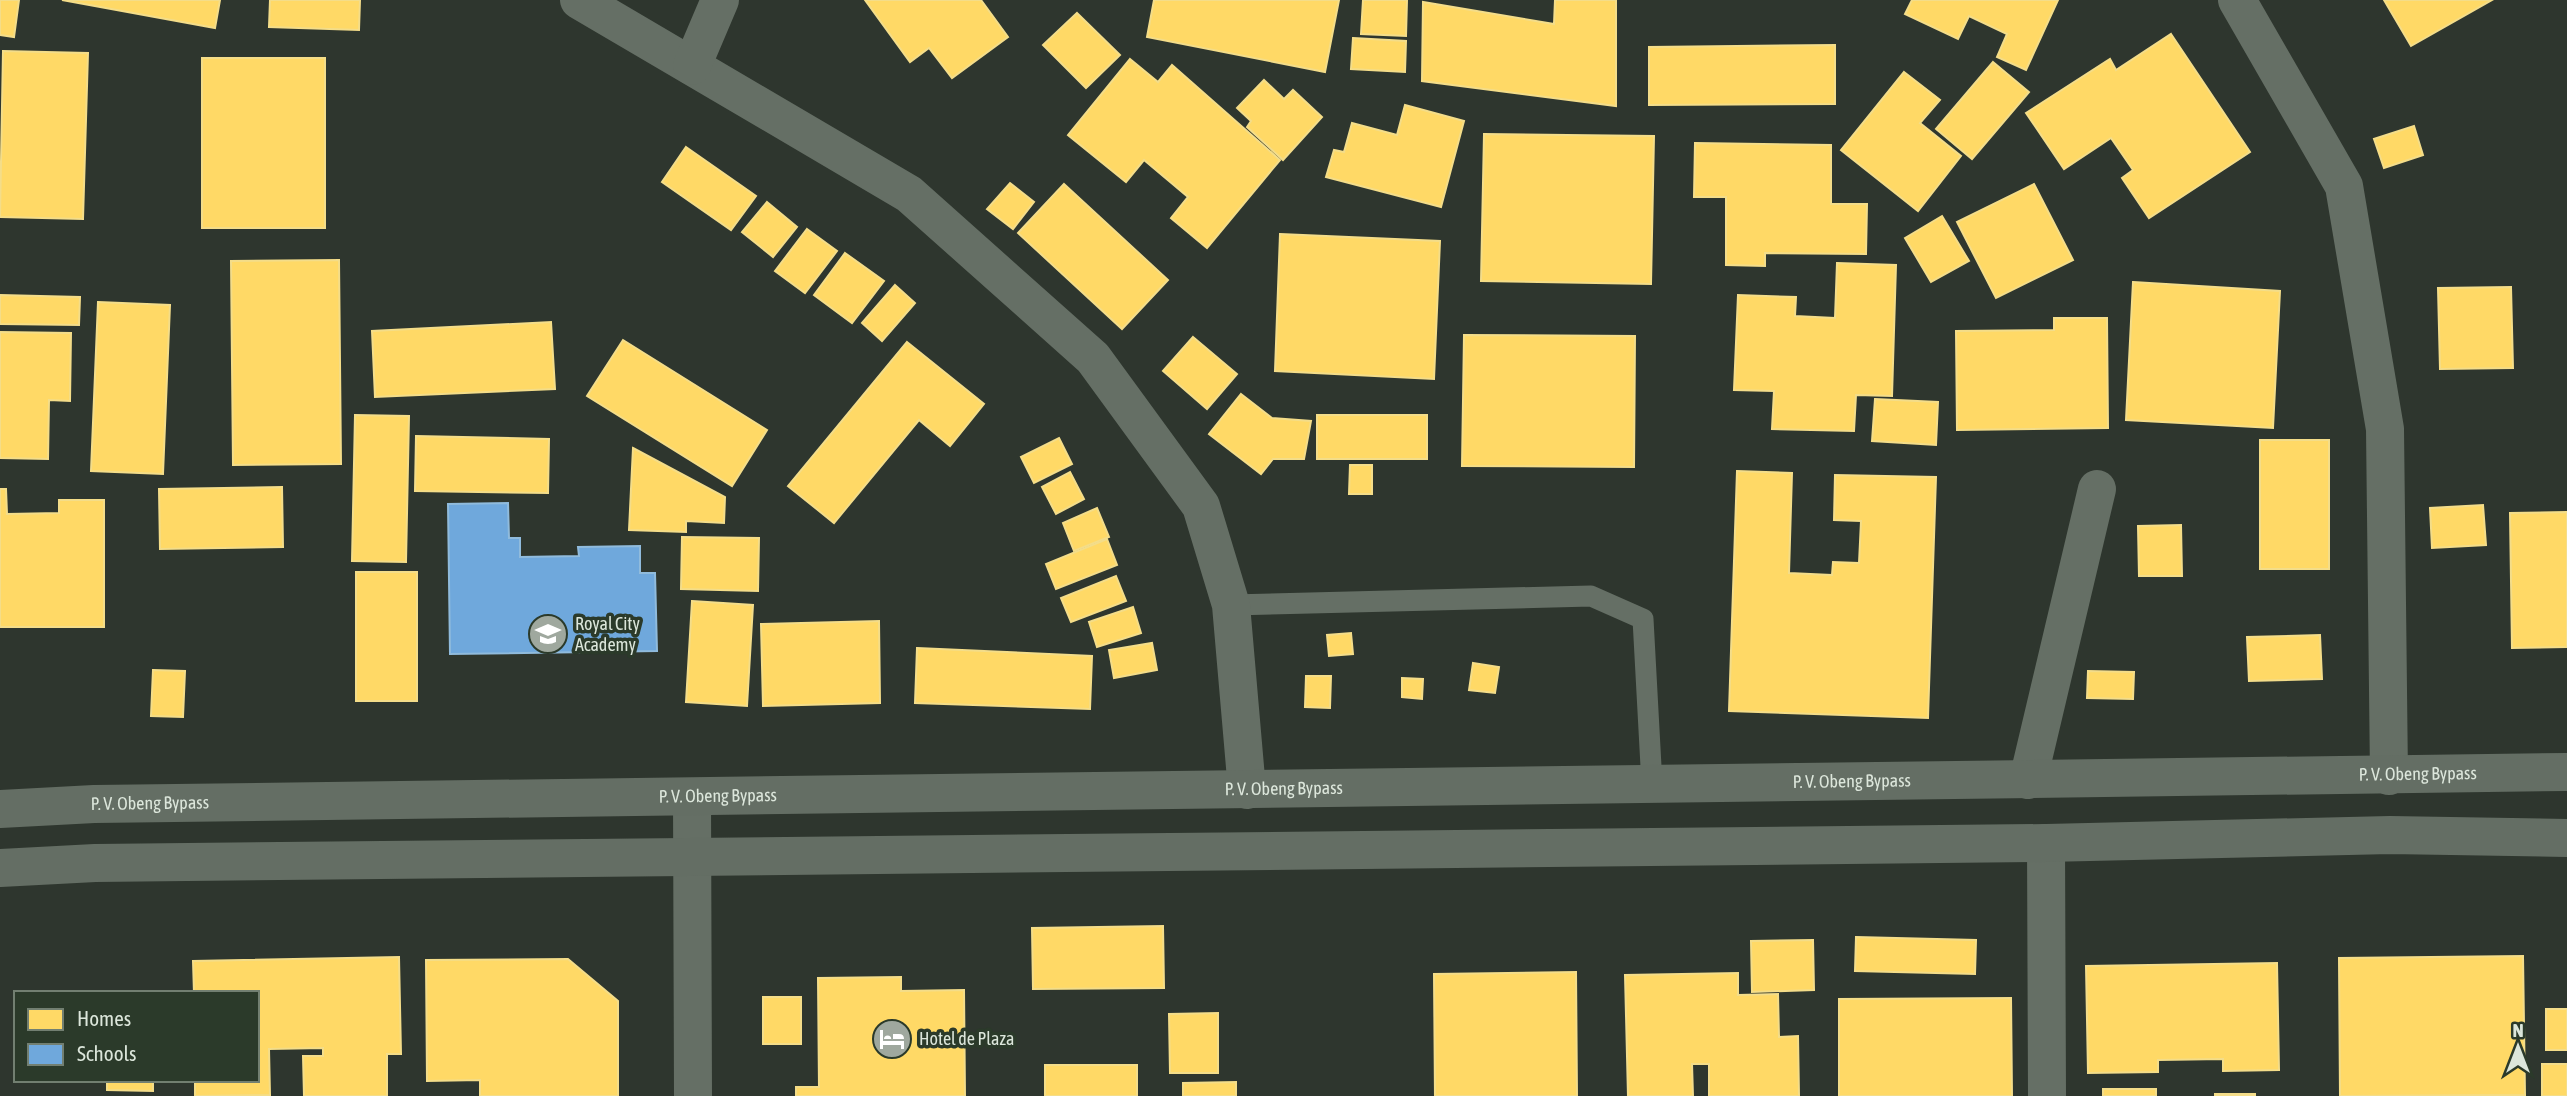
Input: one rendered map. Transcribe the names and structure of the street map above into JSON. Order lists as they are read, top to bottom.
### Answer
{
  "streets": {
    "highway": ["P. V. Obeng Bypass"]
  },
  "places": {
    "school or university": ["Royal City Academy"],
    "hotel": ["Hotel de Plaza"]
  },
  "legend": ["Homes", "Schools"],
  "north": "top"
}
